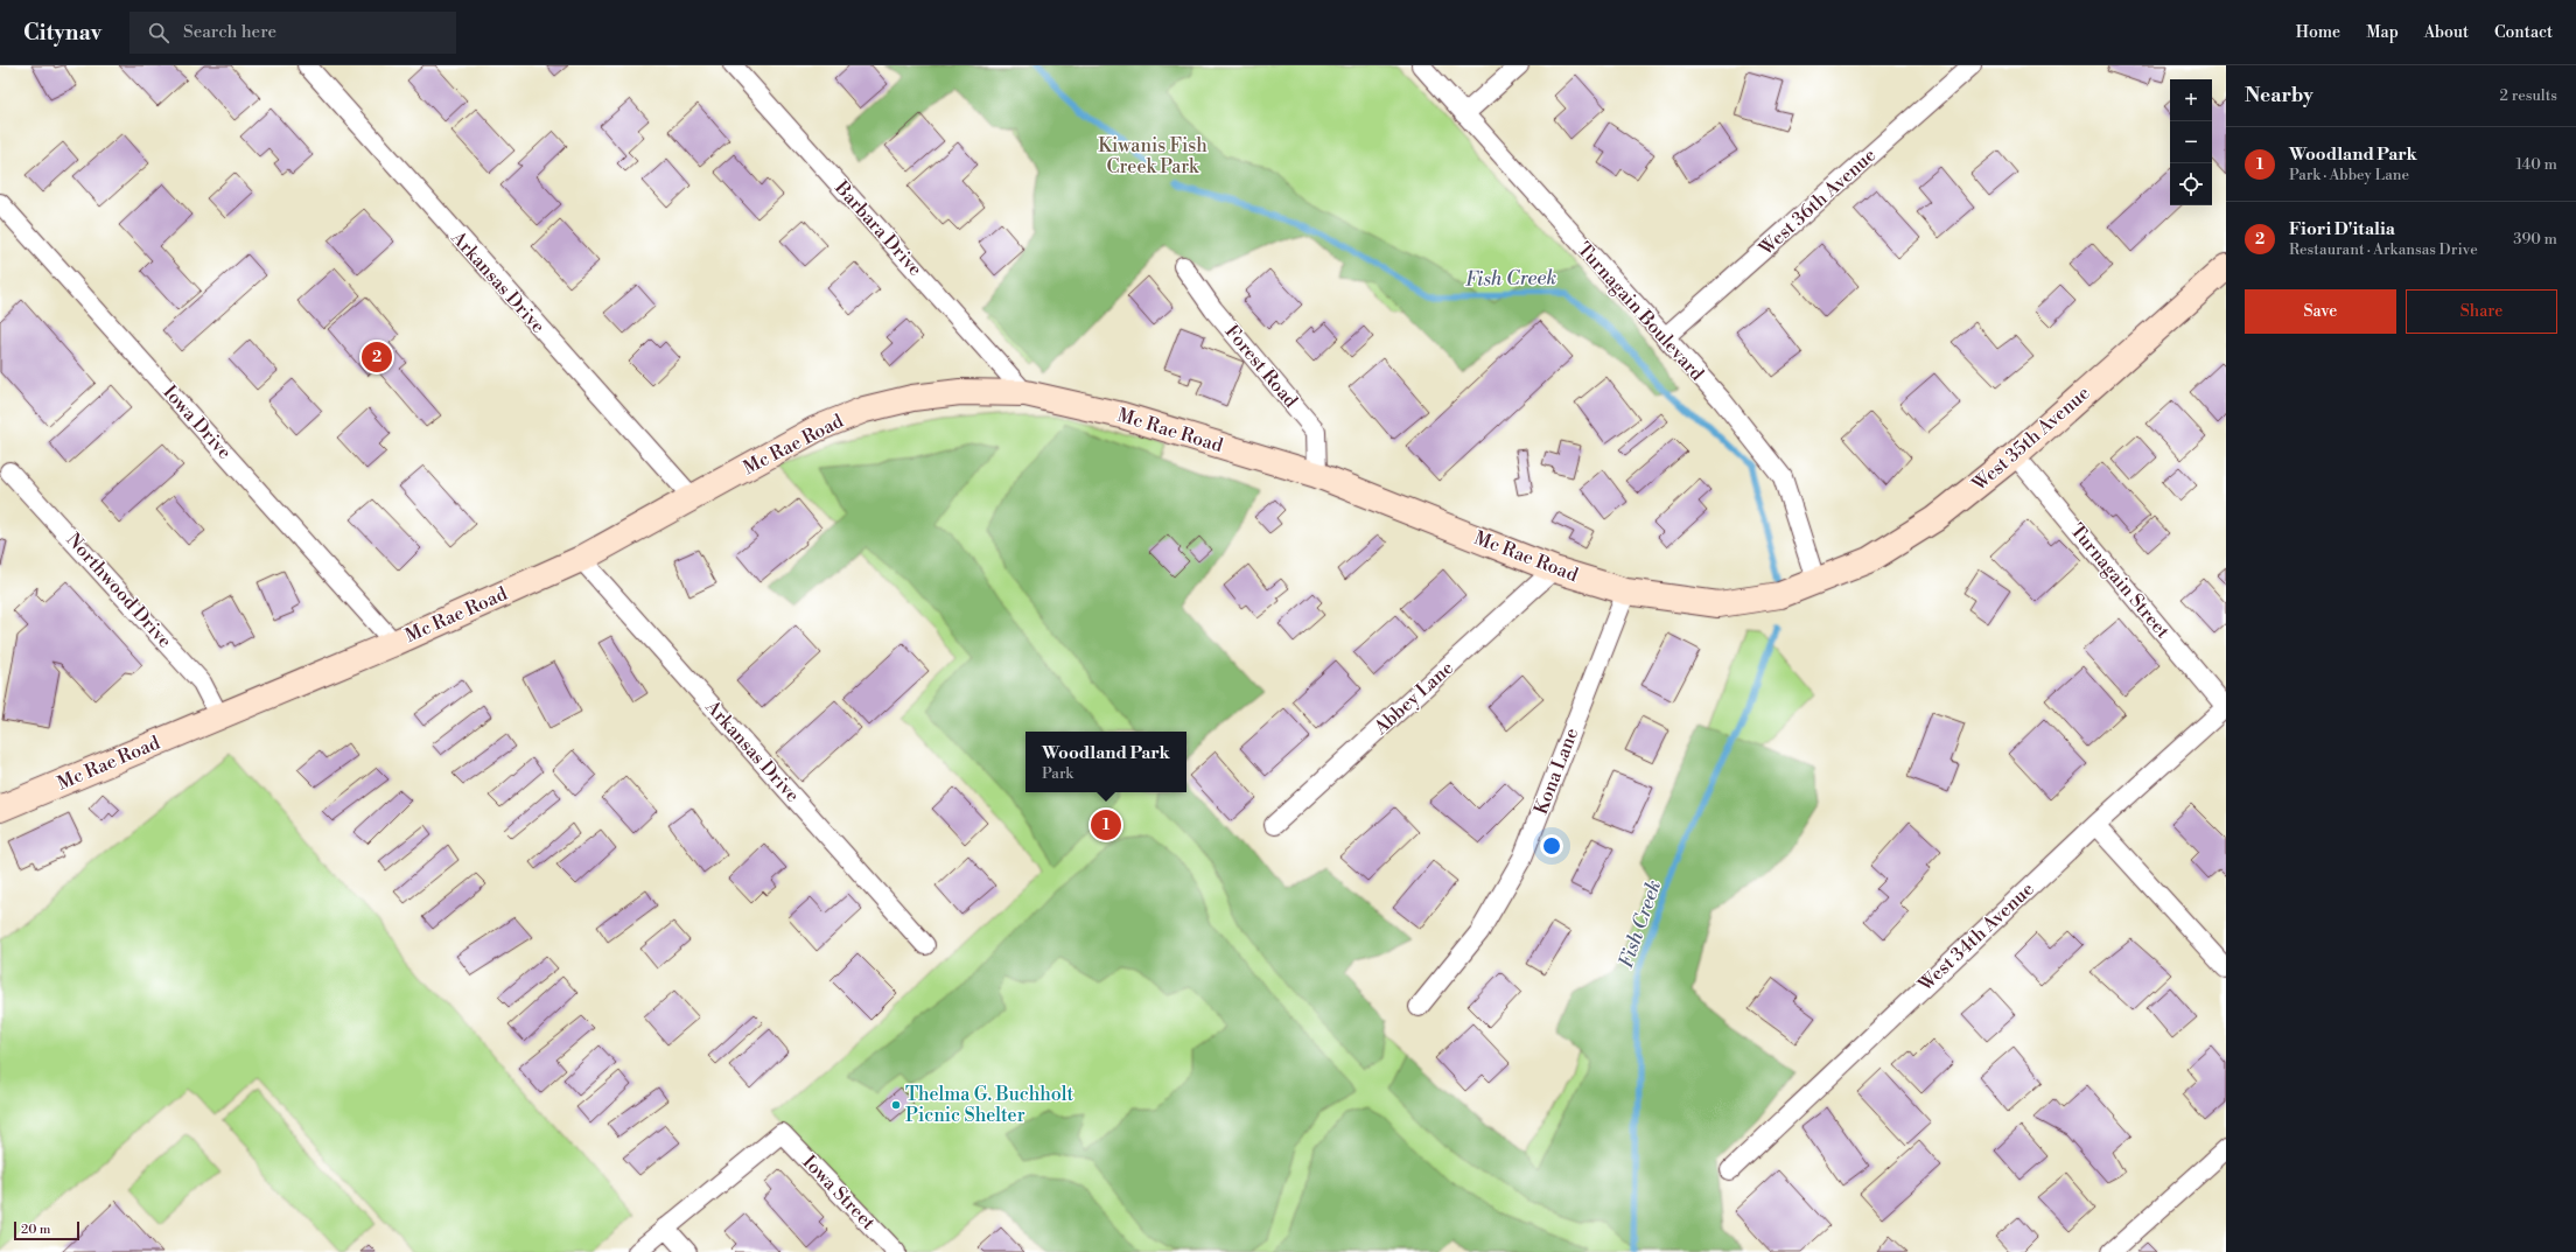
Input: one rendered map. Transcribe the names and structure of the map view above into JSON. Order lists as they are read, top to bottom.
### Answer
{
  "streets": {
    "street": [
      "West 36th Avenue",
      "Barbara Drive",
      "Arkansas Drive",
      "Turnagain Boulevard",
      "Forest Road",
      "Iowa Drive",
      "Mc Rae Road",
      "West 35th Avenue",
      "Turnagain Street",
      "Northwood Drive",
      "Abbey Lane",
      "Kona Lane",
      "West 34th Avenue",
      "Iowa Street"
    ]
  },
  "crossings": [
    ["West 36th Avenue", "Turnagain Boulevard"],
    ["Barbara Drive", "Mc Rae Road"],
    ["Arkansas Drive", "Mc Rae Road"],
    ["Turnagain Boulevard", "Mc Rae Road"],
    ["Turnagain Boulevard", "West 35th Avenue"],
    ["Forest Road", "Mc Rae Road"],
    ["Iowa Drive", "Mc Rae Road"],
    ["Mc Rae Road", "West 35th Avenue"],
    ["Mc Rae Road", "Northwood Drive"],
    ["Mc Rae Road", "Abbey Lane"],
    ["Mc Rae Road", "Kona Lane"],
    ["West 35th Avenue", "Turnagain Street"],
    ["Turnagain Street", "West 34th Avenue"]
  ],
  "water": ["Fish Creek"],
  "parks": ["Kiwanis Fish Creek Park"],
  "places": ["Thelma G. Buchholt Picnic Shelter"],
  "scale_bar": "20 m",
  "page": {
    "header": "Citynav",
    "search": "Search here",
    "nav": [
      "Home",
      "Map",
      "About",
      "Contact"
    ],
    "heading": ["Nearby", "2 results"],
    "map_buttons": ["+", "−"],
    "list": [
      {
        "mark": "1",
        "name": "Woodland Park",
        "note": "Park · Abbey Lane",
        "value": "140 m"
      },
      {
        "mark": "2",
        "name": "Fiori D'italia",
        "note": "Restaurant · Arkansas Drive",
        "value": "390 m"
      }
    ],
    "buttons": ["Save", "Share"],
    "pins": ["2", "1"],
    "popup": ["Woodland Park", "Park"],
    "scale": "20 m"
  }
}
